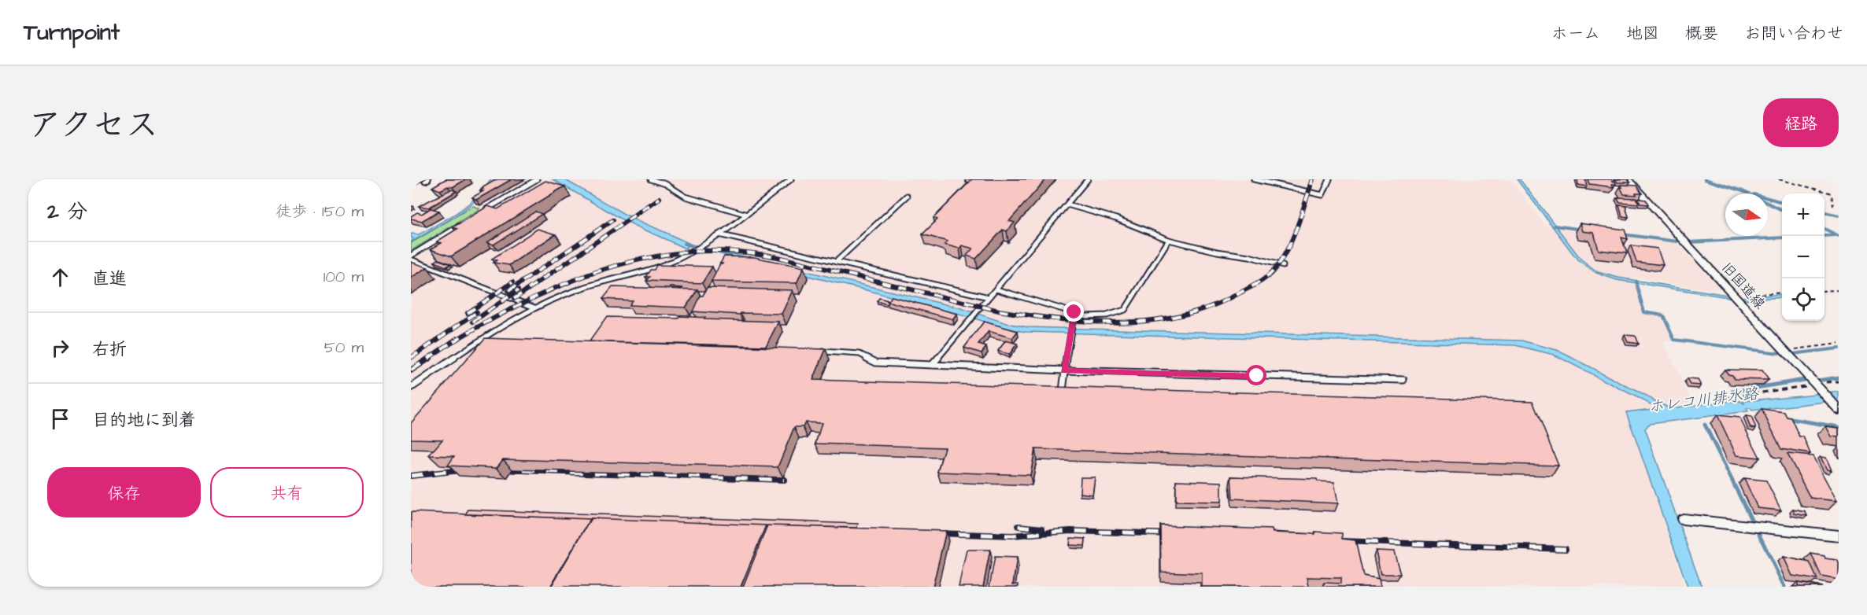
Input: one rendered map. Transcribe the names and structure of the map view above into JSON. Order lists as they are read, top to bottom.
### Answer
{
  "streets": {
    "street": ["旧国道線"]
  },
  "water": ["ホレコ川排水路"],
  "north": "right",
  "page": {
    "header": "Turnpoint",
    "nav": [
      "ホーム",
      "地図",
      "概要",
      "お問い合わせ"
    ],
    "title": "アクセス",
    "buttons": [
      "経路",
      ["保存", "共有"]
    ],
    "heading": ["2 分", "徒歩 · 150 m"],
    "map_buttons": ["+", "−"],
    "list": [
      ["直進", "100 m"],
      ["右折", "50 m"],
      "目的地に到着"
    ]
  }
}
